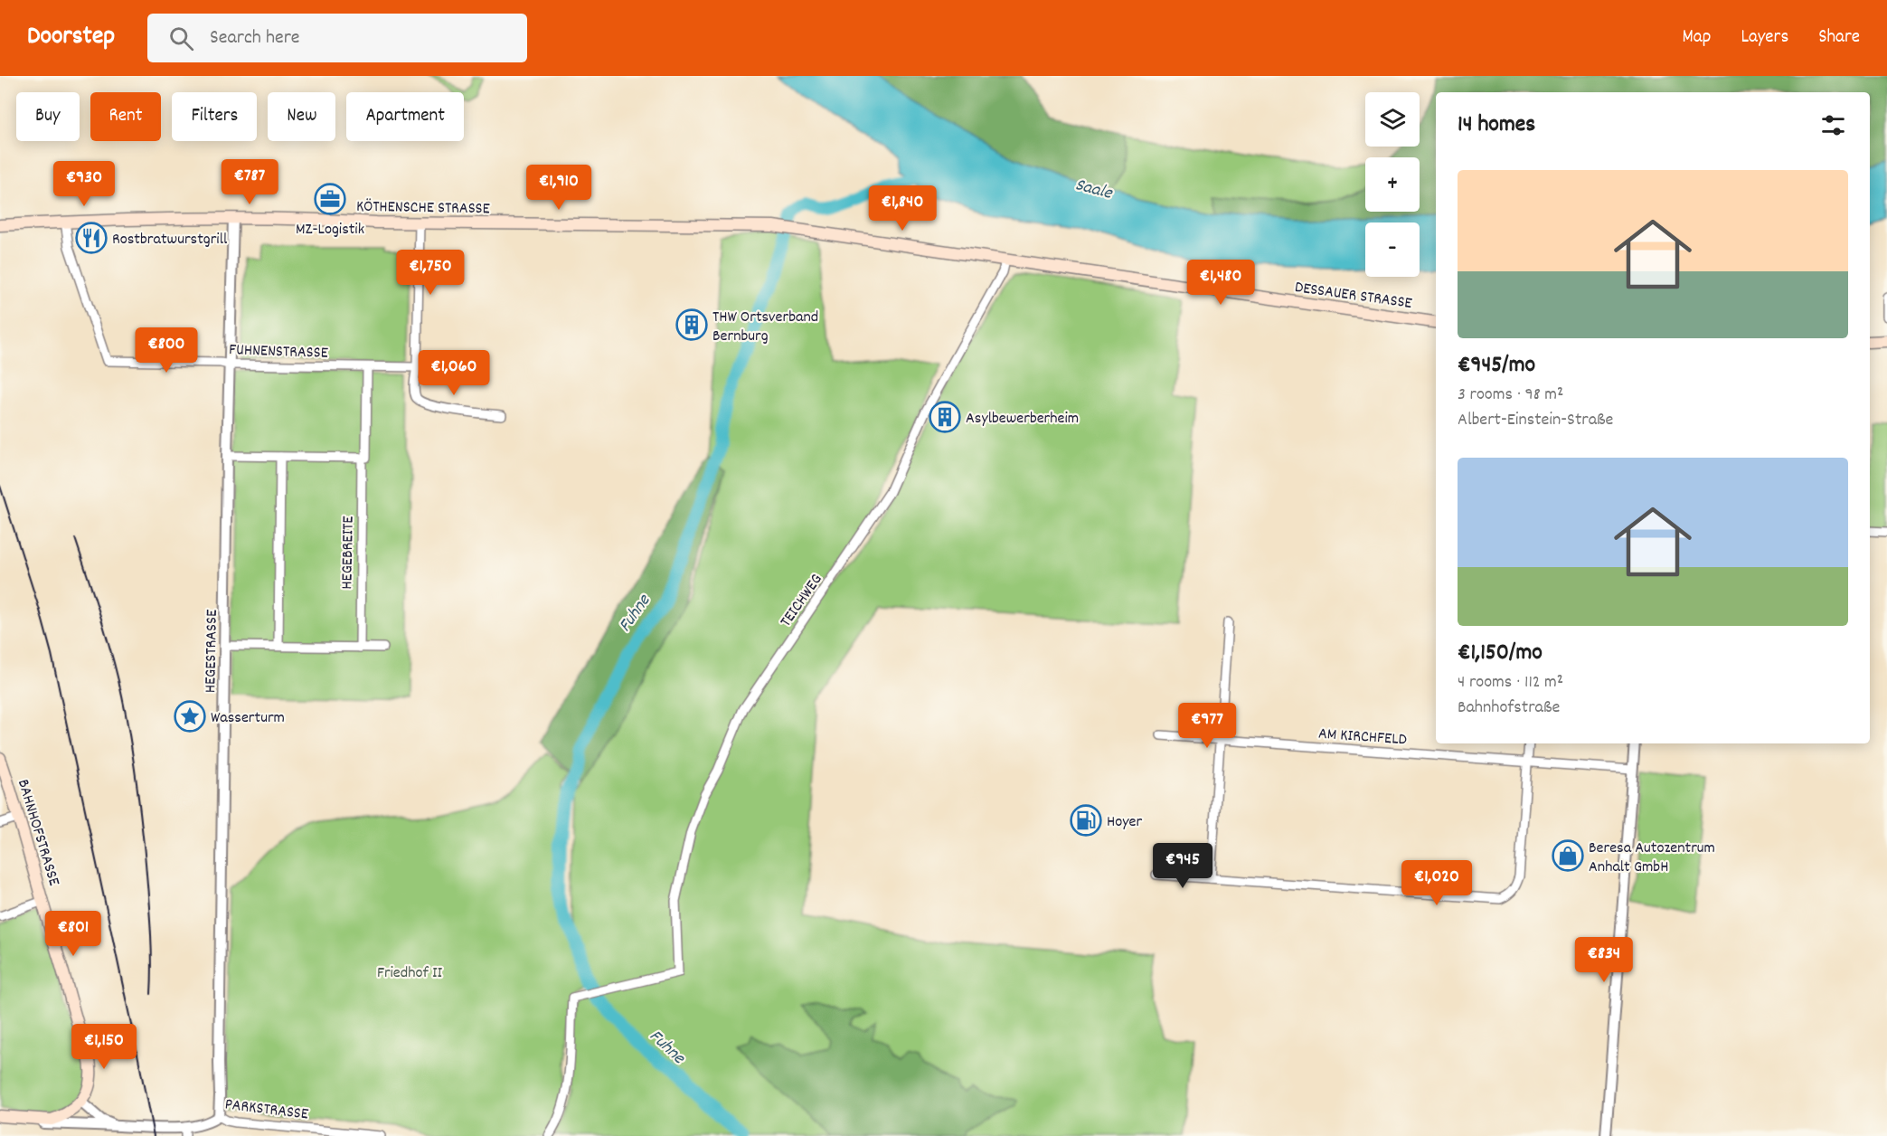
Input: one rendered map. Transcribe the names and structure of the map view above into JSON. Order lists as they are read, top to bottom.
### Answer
{
  "streets": {
    "main road": [
      "KÖTHENSCHE STRASSE",
      "DESSAUER STRASSE",
      "BAHNHOFSTRASSE",
      "PARKSTRASSE"
    ],
    "street": [
      "FUHNENSTRASSE",
      "HEGEBREITE",
      "TEICHWEG",
      "HEGESTRASSE",
      "AM KIRCHFELD"
    ]
  },
  "crossings": [
    ["KÖTHENSCHE STRASSE", "DESSAUER STRASSE"],
    ["KÖTHENSCHE STRASSE", "FUHNENSTRASSE"],
    ["KÖTHENSCHE STRASSE", "TEICHWEG"],
    ["KÖTHENSCHE STRASSE", "HEGESTRASSE"],
    ["DESSAUER STRASSE", "TEICHWEG"],
    ["FUHNENSTRASSE", "HEGEBREITE"],
    ["FUHNENSTRASSE", "HEGESTRASSE"],
    ["HEGESTRASSE", "PARKSTRASSE"],
    ["BAHNHOFSTRASSE", "PARKSTRASSE"]
  ],
  "water": ["Saale", "Fuhne"],
  "parks": ["Friedhof II"],
  "places": {
    "office": ["MZ-Logistik"],
    "restaurant": ["Rostbratwurstgrill"],
    "building": ["THW Ortsverband Bernburg", "Asylbewerberheim"],
    "place": ["Wasserturm"],
    "fuel station": ["Hoyer"],
    "shop": ["Beresa Autozentrum Anhalt GmbH"]
  },
  "page": {
    "header": "Doorstep",
    "search": "Search here",
    "nav": ["Map", "Layers", "Share"],
    "map_buttons": ["+", "−"],
    "chip": [
      "Buy",
      "Rent",
      "Filters",
      "New",
      "Apartment"
    ],
    "heading": "14 homes",
    "list": [
      {
        "name": "€945/mo",
        "note": "3 rooms · 98 m² · Albert-Einstein-Straße"
      },
      {
        "name": "€1,150/mo",
        "note": "4 rooms · 112 m² · Bahnhofstraße"
      }
    ],
    "price": [
      "€787",
      "€930",
      "€1,910",
      "€1,840",
      "€1,750",
      "€1,480",
      "€800",
      "€1,060",
      "€977",
      "€945",
      "€1,020",
      "€801",
      "€834",
      "€1,150"
    ]
  }
}
